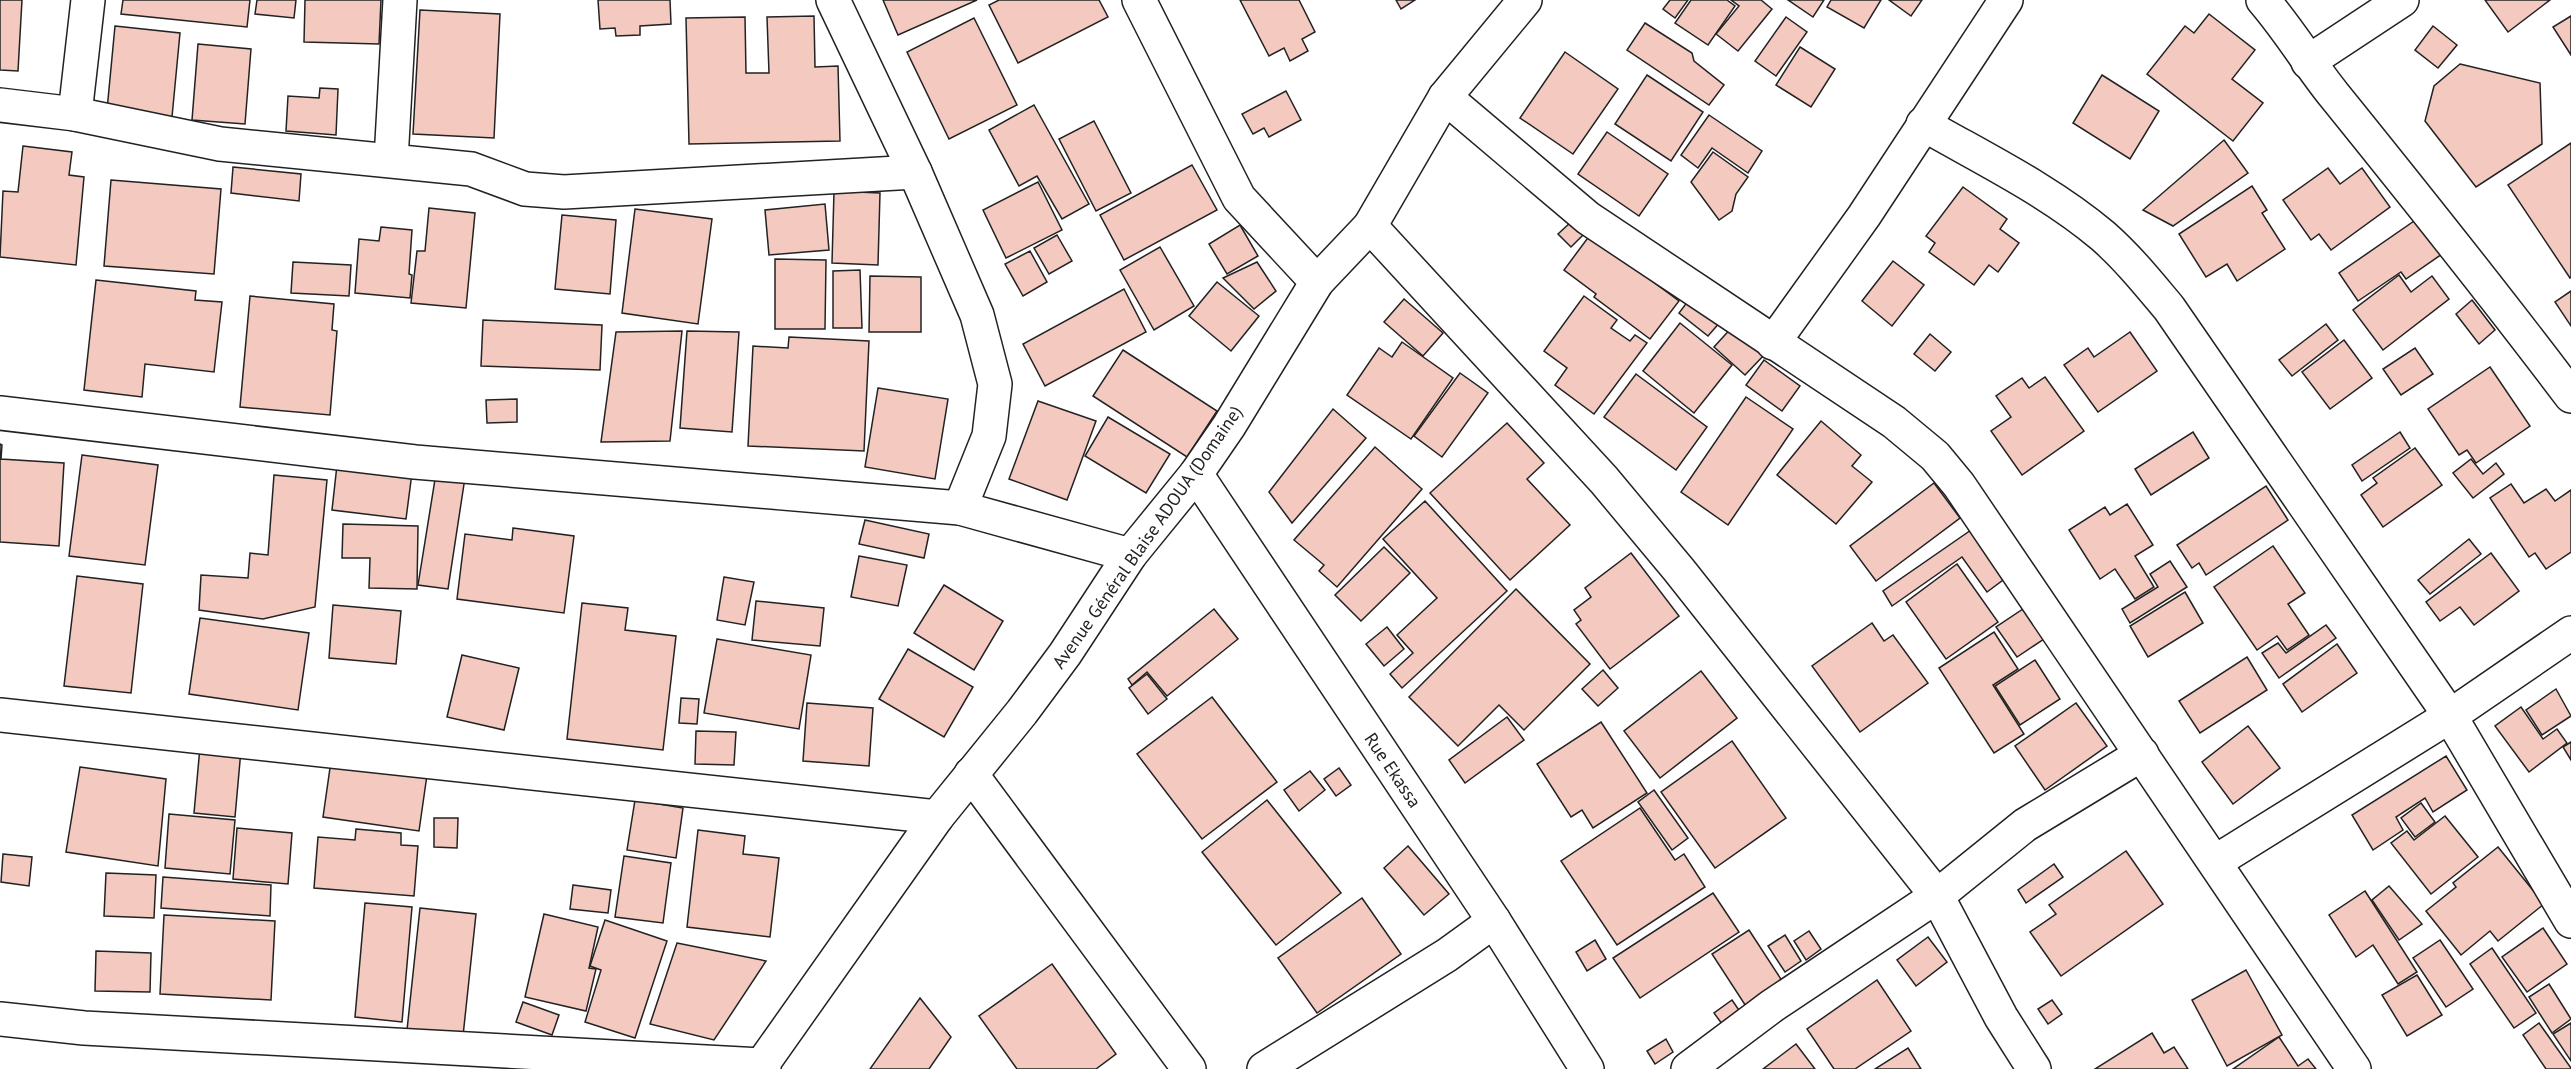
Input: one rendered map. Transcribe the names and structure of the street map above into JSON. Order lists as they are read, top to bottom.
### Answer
{
  "streets": {
    "street": ["Avenue Général Blaise ADOUA (Domaine)", "Rue Ekassa"]
  },
  "crossings": [
    ["Avenue Général Blaise ADOUA (Domaine)", "Rue Ekassa"]
  ]
}
